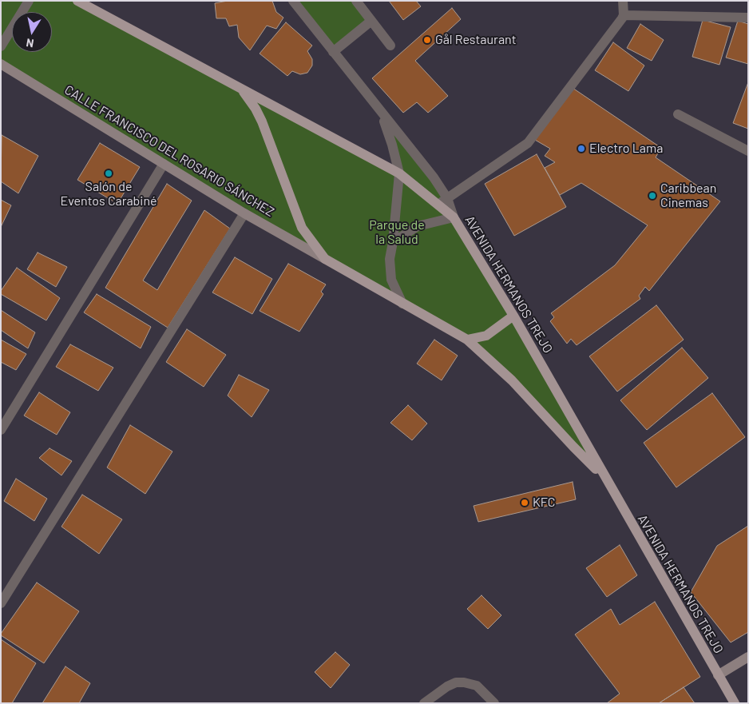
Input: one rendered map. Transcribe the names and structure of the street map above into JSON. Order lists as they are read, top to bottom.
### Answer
{
  "streets": {
    "main road": ["CALLE FRANCISCO DEL ROSARIO SÁNCHEZ", "AVENIDA HERMANOS TREJO"]
  },
  "crossings": [
    ["CALLE FRANCISCO DEL ROSARIO SÁNCHEZ", "AVENIDA HERMANOS TREJO"]
  ],
  "parks": ["Parque de la Salud"],
  "places": [
    "Gål Restaurant",
    "Electro Lama",
    "Salón de Eventos Carabiné",
    "Caribbean Cinemas",
    "KFC"
  ],
  "north": "bottom"
}
